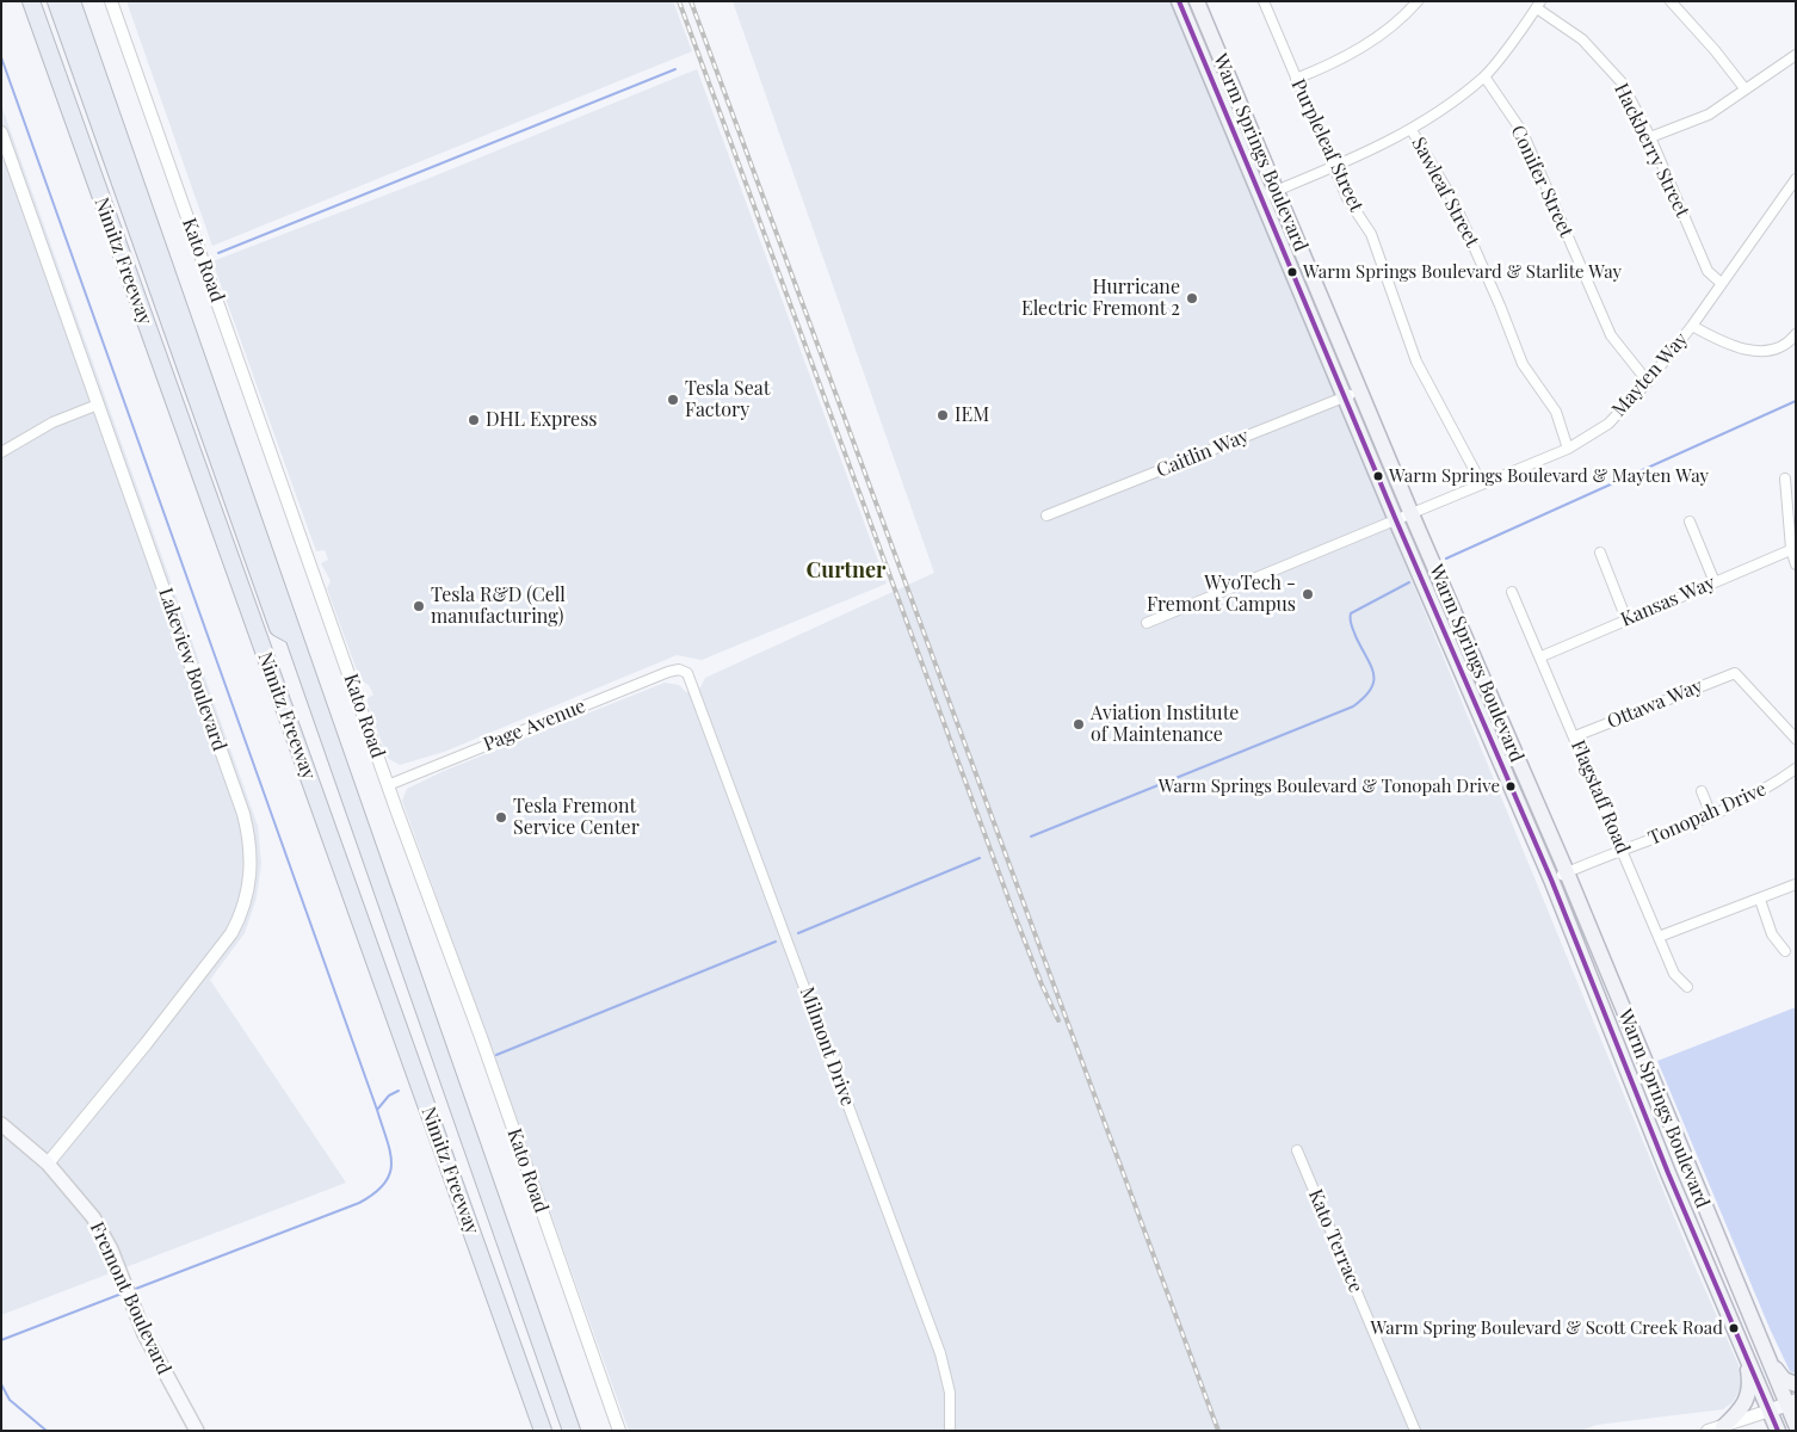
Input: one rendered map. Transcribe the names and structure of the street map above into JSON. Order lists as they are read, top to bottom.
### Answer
{
  "streets": {
    "highway": ["Nimitz Freeway"],
    "main road": ["Warm Springs Boulevard", "Fremont Boulevard"],
    "street": [
      "Purpleleaf Street",
      "Hackberry Street",
      "Conifer Street",
      "Sawleaf Street",
      "Kato Road",
      "Mayten Way",
      "Caitlin Way",
      "Kansas Way",
      "Lakeview Boulevard",
      "Ottawa Way",
      "Page Avenue",
      "Flagstaff Road",
      "Tonopah Drive",
      "Milmont Drive",
      "Kato Terrace"
    ]
  },
  "crossings": [
    ["Purpleleaf Street", "Mayten Way"],
    ["Hackberry Street", "Mayten Way"],
    ["Warm Springs Boulevard", "Mayten Way"],
    ["Warm Springs Boulevard", "Caitlin Way"],
    ["Warm Springs Boulevard", "Tonopah Drive"],
    ["Conifer Street", "Mayten Way"],
    ["Sawleaf Street", "Mayten Way"],
    ["Kato Road", "Page Avenue"],
    ["Kansas Way", "Flagstaff Road"],
    ["Lakeview Boulevard", "Fremont Boulevard"],
    ["Ottawa Way", "Flagstaff Road"],
    ["Page Avenue", "Milmont Drive"],
    ["Flagstaff Road", "Tonopah Drive"]
  ],
  "districts": ["Curtner"],
  "places": [
    "Warm Springs Boulevard & Starlite Way",
    "Hurricane Electric Fremont 2",
    "Tesla Seat Factory",
    "IEM",
    "DHL Express",
    "Warm Springs Boulevard & Mayten Way",
    "WyoTech - Fremont Campus",
    "Tesla R&D (Cell manufacturing)",
    "Aviation Institute of Maintenance",
    "Warm Springs Boulevard & Tonopah Drive",
    "Tesla Fremont Service Center",
    "Warm Spring Boulevard & Scott Creek Road"
  ]
}
